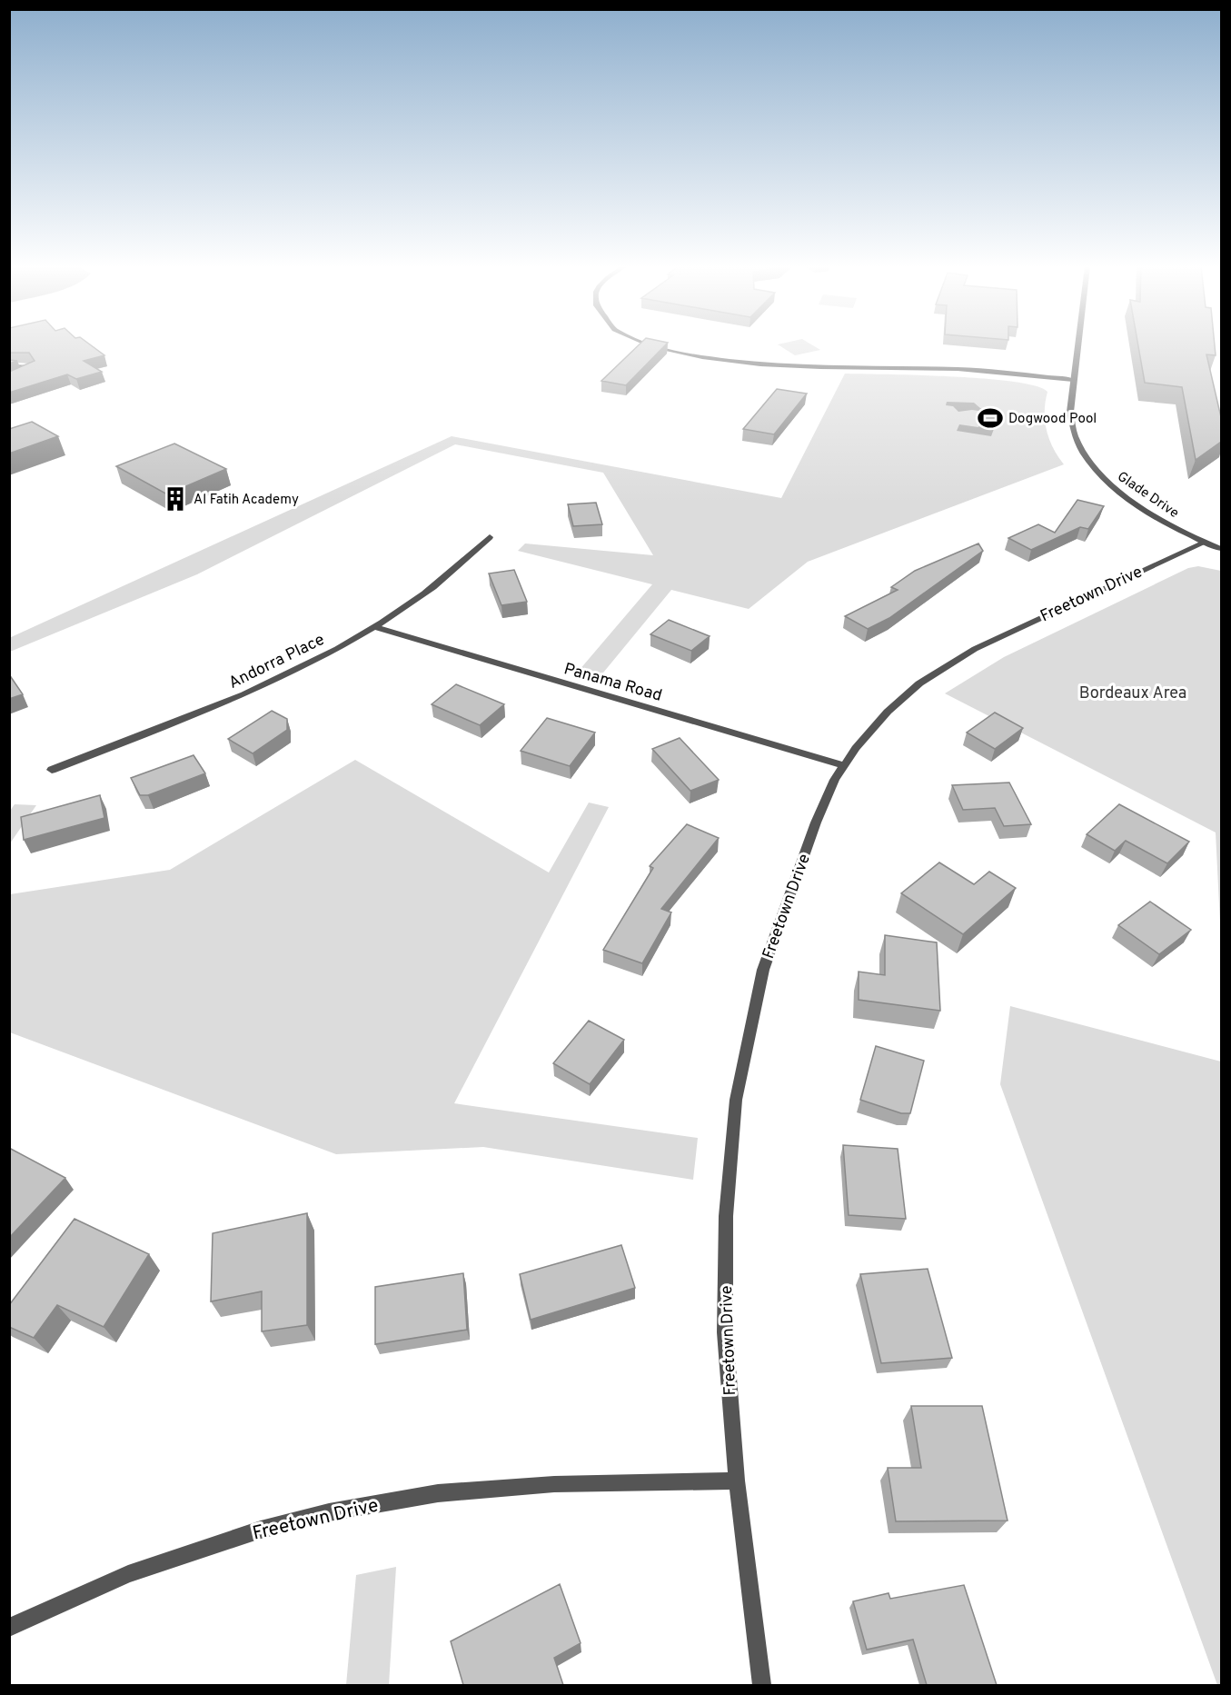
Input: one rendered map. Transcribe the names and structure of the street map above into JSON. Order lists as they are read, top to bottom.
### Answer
{
  "streets": {
    "street": [
      "Glade Drive",
      "Freetown Drive",
      "Andorra Place",
      "Panama Road"
    ]
  },
  "crossings": [
    ["Glade Drive", "Freetown Drive"],
    ["Freetown Drive", "Panama Road"],
    ["Andorra Place", "Panama Road"]
  ],
  "parks": ["Bordeaux Area"],
  "places": {
    "sports": ["Dogwood Pool"],
    "building": ["Al Fatih Academy"]
  }
}
